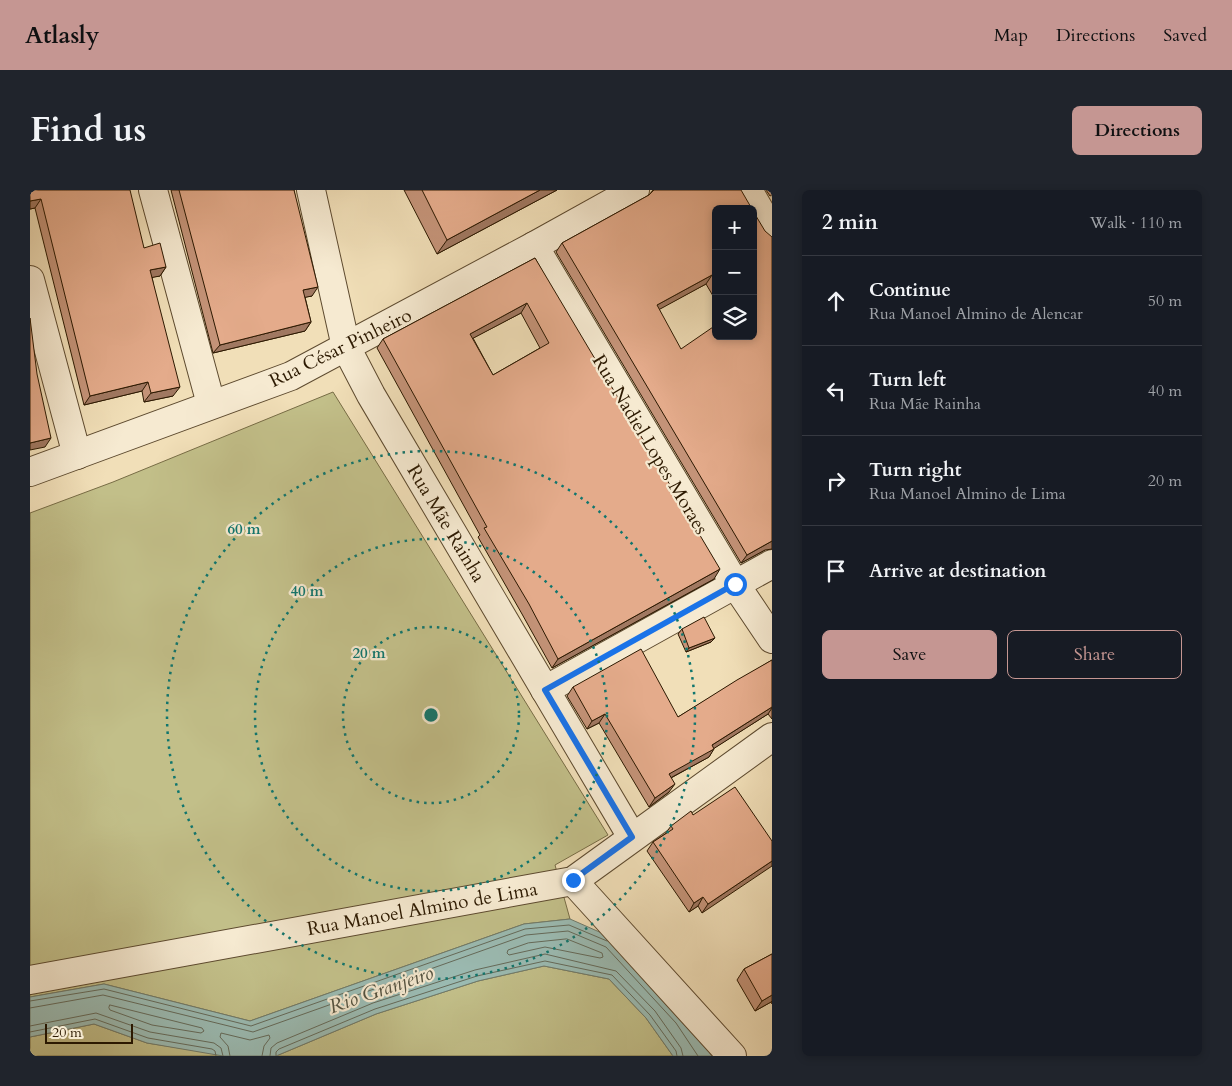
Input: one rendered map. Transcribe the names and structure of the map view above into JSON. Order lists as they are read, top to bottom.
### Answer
{
  "streets": {
    "street": [
      "Rua César Pinheiro",
      "Rua Nadiel Lopes Moraes",
      "Rua Mãe Rainha",
      "Rua Manoel Almino de Lima"
    ]
  },
  "crossings": [
    ["Rua César Pinheiro", "Rua Nadiel Lopes Moraes"],
    ["Rua César Pinheiro", "Rua Mãe Rainha"],
    ["Rua Mãe Rainha", "Rua Manoel Almino de Lima"]
  ],
  "water": ["Rio Granjeiro"],
  "scale_bar": "20 m",
  "page": {
    "header": "Atlasly",
    "nav": ["Map", "Directions", "Saved"],
    "title": "Find us",
    "buttons": [
      "Directions",
      ["Save", "Share"]
    ],
    "heading": ["2 min", "Walk · 110 m"],
    "map_buttons": ["+", "−"],
    "list": [
      ["Continue", "Rua Manoel Almino de Alencar", "50 m"],
      ["Turn left", "Rua Mãe Rainha", "40 m"],
      ["Turn right", "Rua Manoel Almino de Lima", "20 m"],
      "Arrive at destination"
    ],
    "scale": "20 m"
  },
  "rings": ["60 m", "40 m", "20 m"]
}
